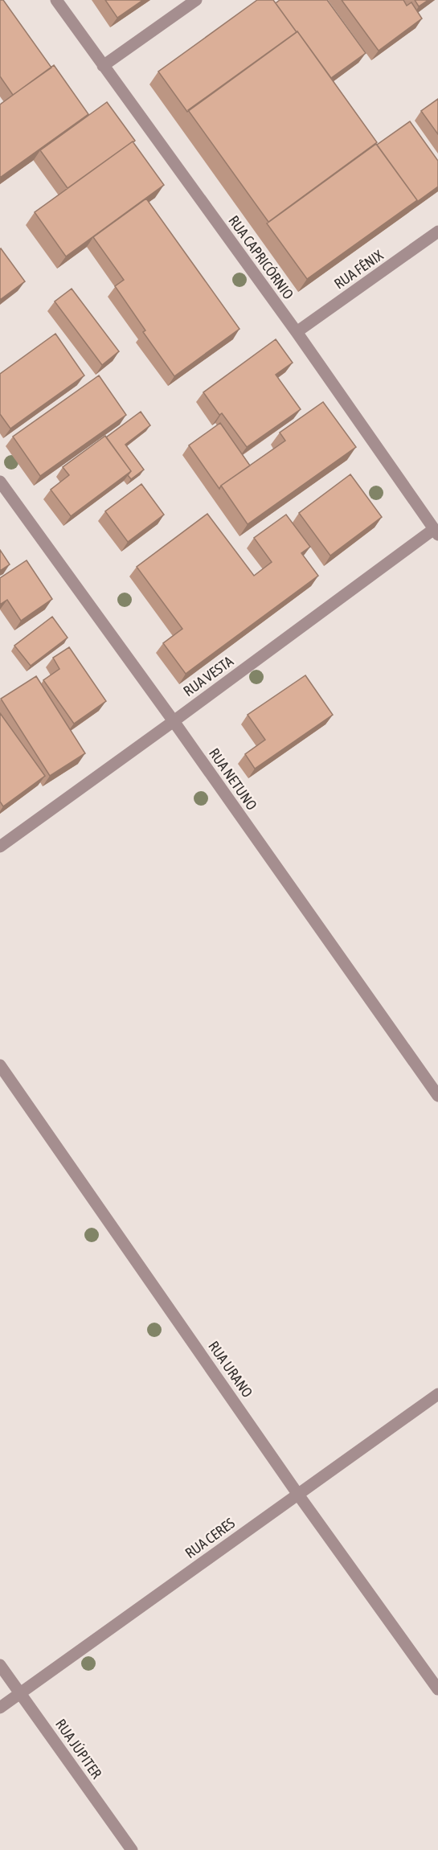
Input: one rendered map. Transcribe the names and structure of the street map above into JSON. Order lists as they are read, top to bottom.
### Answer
{
  "streets": {
    "street": [
      "RUA CAPRICÓRNIO",
      "RUA FÊNIX",
      "RUA VESTA",
      "RUA NETUNO",
      "RUA URANO",
      "RUA CERES",
      "RUA JÚPITER"
    ]
  },
  "crossings": [
    ["RUA CAPRICÓRNIO", "RUA FÊNIX"],
    ["RUA CAPRICÓRNIO", "RUA VESTA"],
    ["RUA VESTA", "RUA NETUNO"],
    ["RUA URANO", "RUA CERES"],
    ["RUA CERES", "RUA JÚPITER"]
  ]
}
